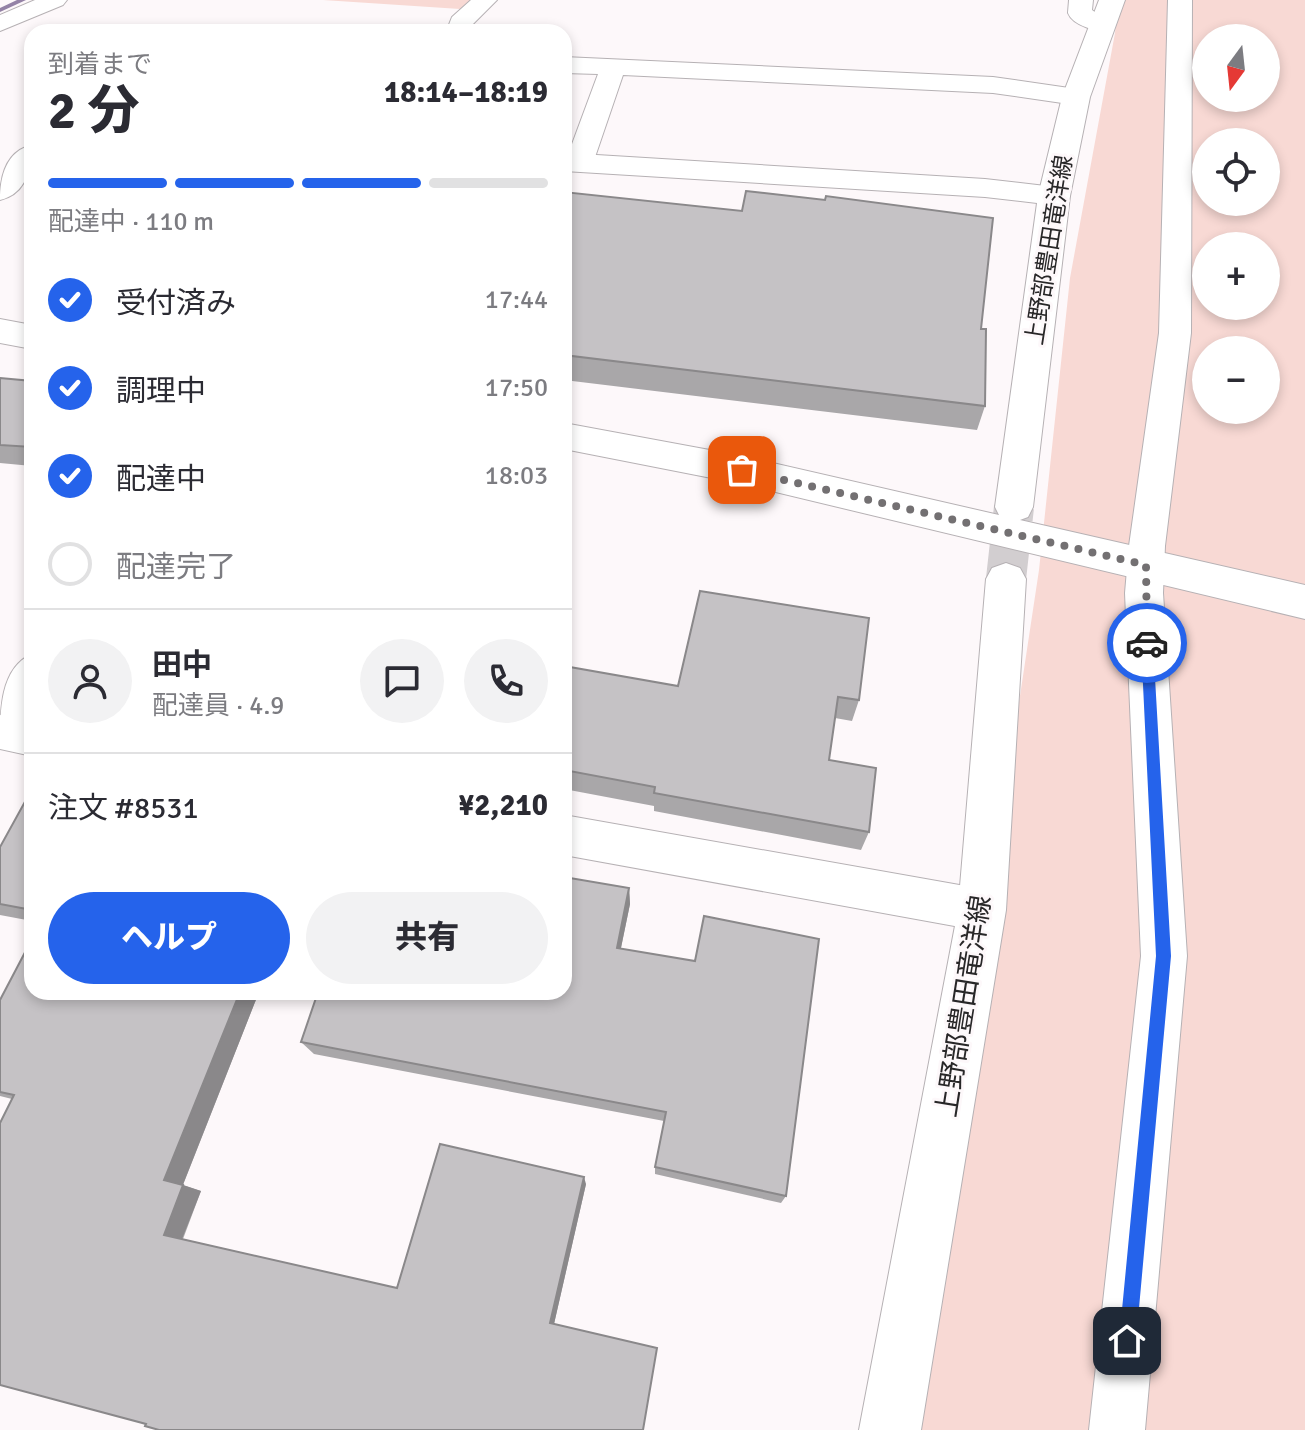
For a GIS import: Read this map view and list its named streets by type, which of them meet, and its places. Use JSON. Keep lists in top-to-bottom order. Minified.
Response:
{"streets":{"main road":["上野部豊田竜洋線"]},"north":"bottom","page":{"map_buttons":["+","−"],"heading":["2 分","到着まで","18:14–18:19"],"panel":["田中","配達員 · 4.9","注文 #8531","¥2,210"],"bar":"配達中 · 110 m","list":[["受付済み","17:44"],["調理中","17:50"],["配達中","18:03"],"配達完了"],"buttons":["ヘルプ","共有"]}}
